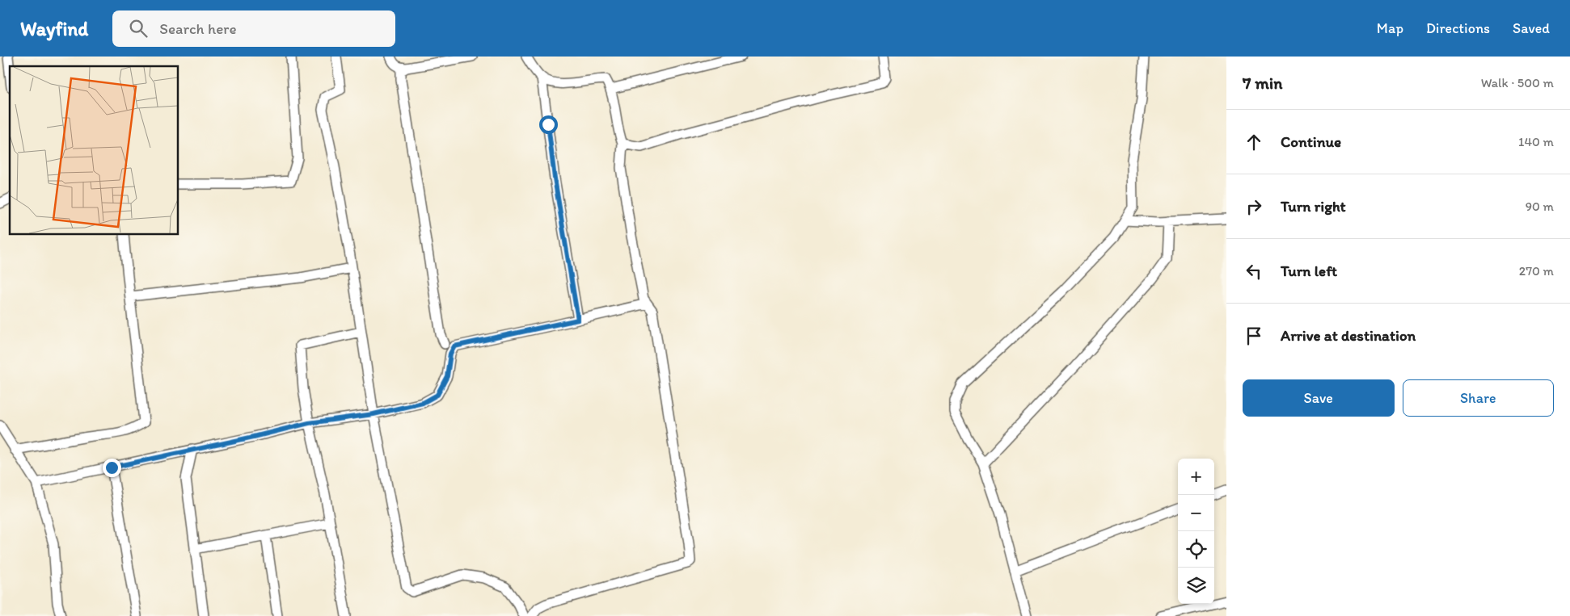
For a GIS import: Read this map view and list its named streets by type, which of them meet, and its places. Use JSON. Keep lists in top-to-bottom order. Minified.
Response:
{"page":{"header":"Wayfind","search":"Search here","nav":["Map","Directions","Saved"],"heading":["7 min","Walk · 500 m"],"list":[["Continue","140 m"],["Turn right","90 m"],["Turn left","270 m"],"Arrive at destination"],"buttons":["Save","Share"],"map_buttons":["+","−"]}}
